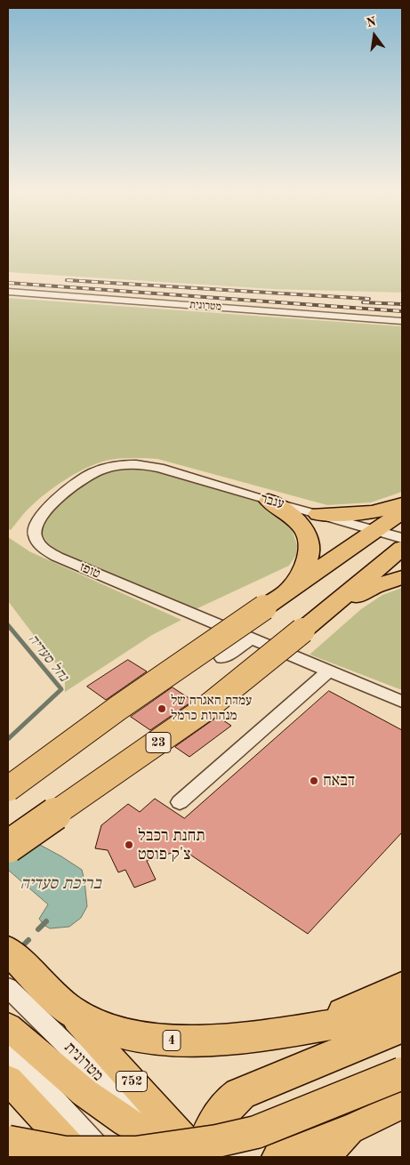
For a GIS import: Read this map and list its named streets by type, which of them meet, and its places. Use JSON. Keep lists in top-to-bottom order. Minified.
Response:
{"streets":{"highway":["23","4"],"main road":["752"],"street":["מטרונית","ענבר","טופז"]},"crossings":[["ענבר","טופז"],["4","752"]],"water":["נחל סעדיה","בריכת סעדיה"],"places":["עמדת האגרה של מנהרות כרמל","דבאח","תחנת רכבל צ'ק פוסט"],"north":"top"}
